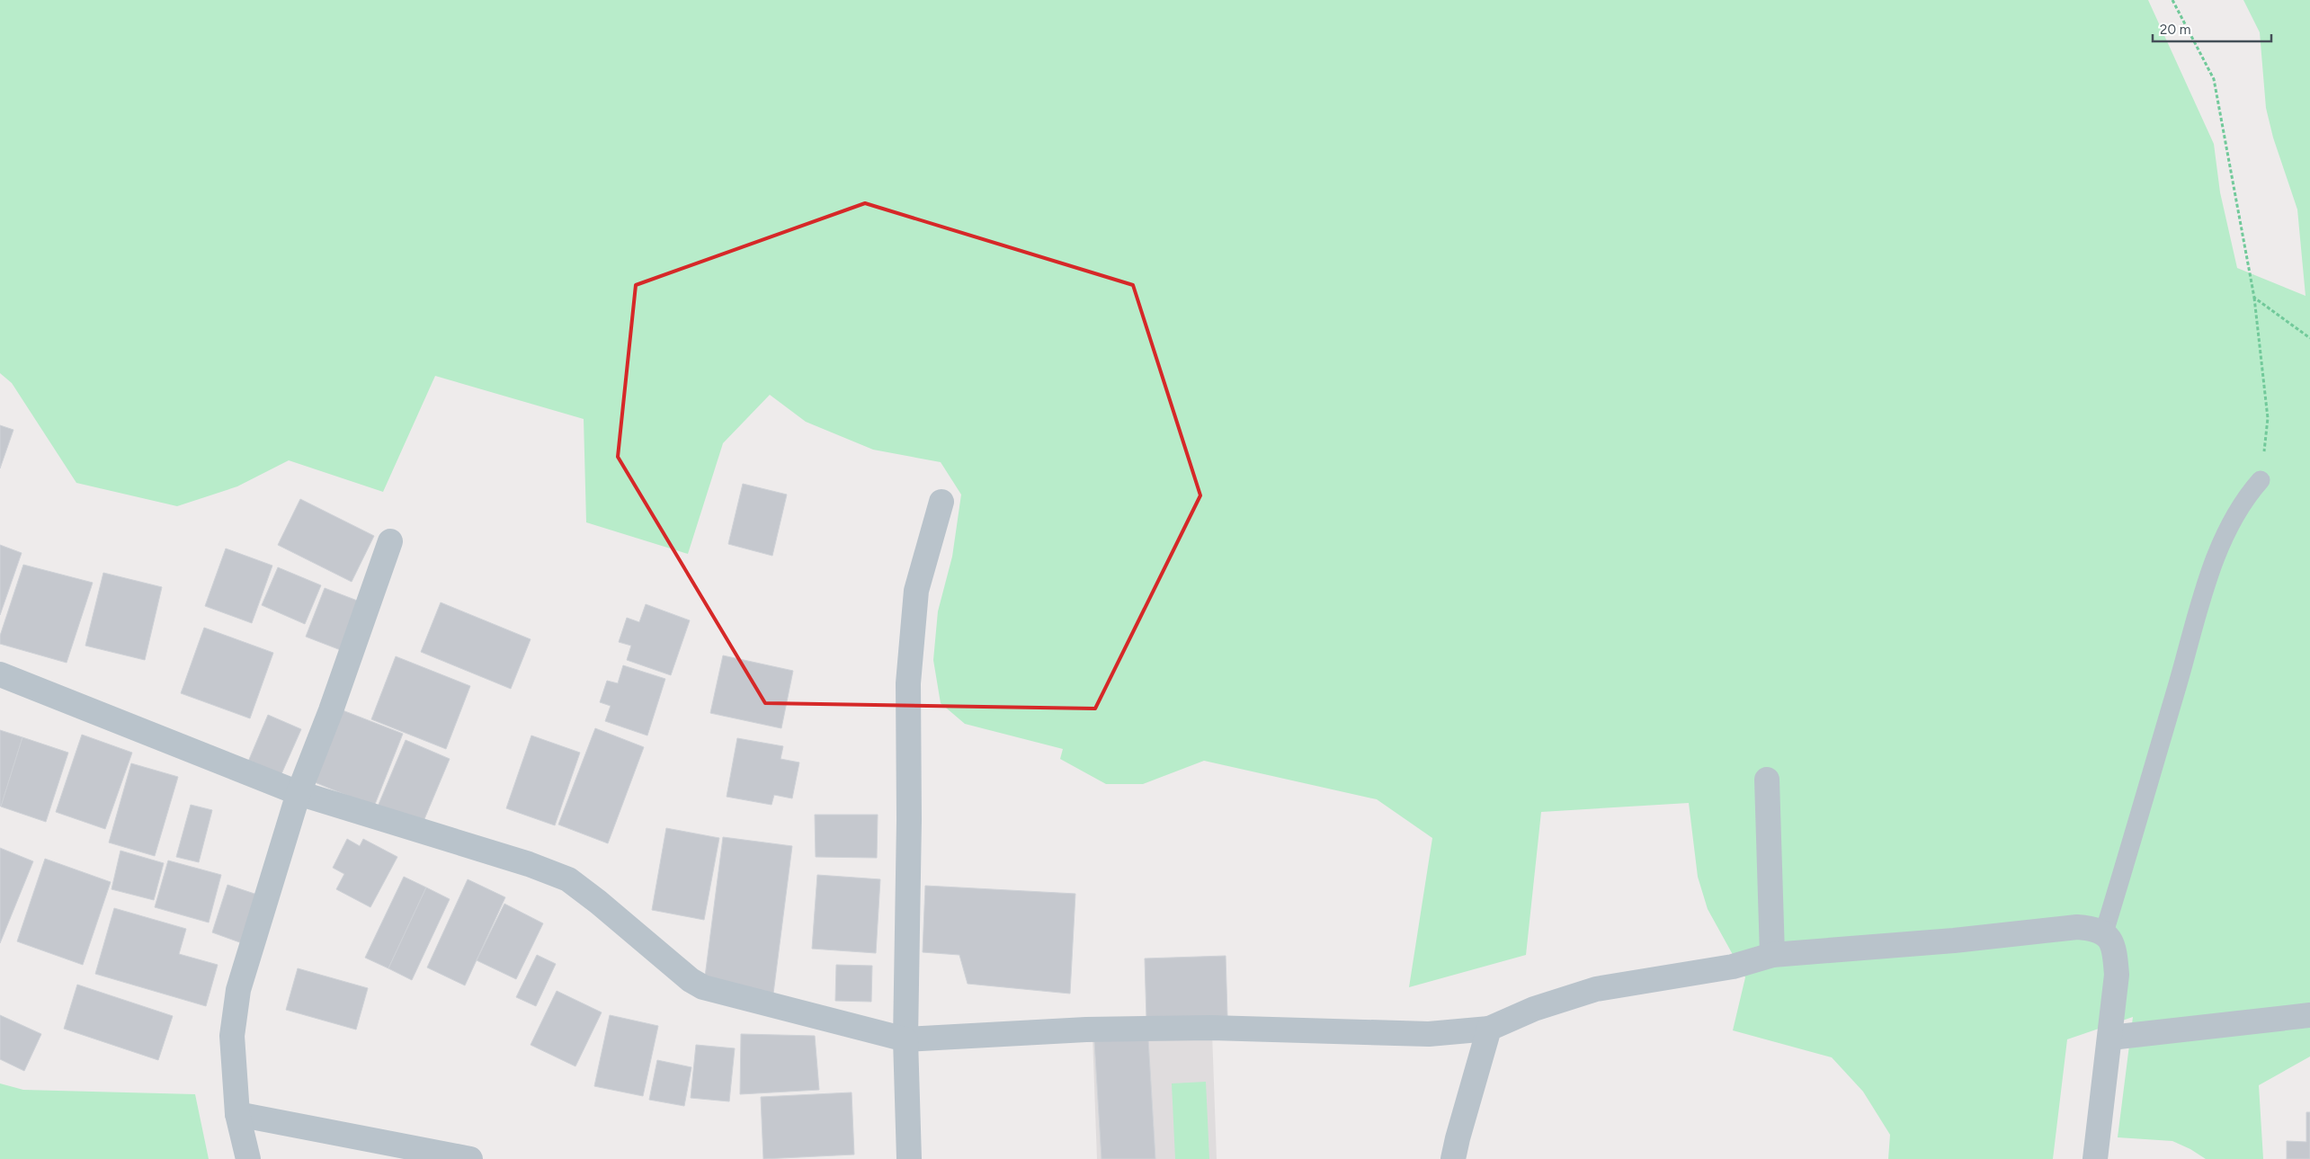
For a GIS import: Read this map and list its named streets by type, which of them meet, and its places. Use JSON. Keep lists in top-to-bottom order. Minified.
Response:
{"scale_bar":"20 m"}
